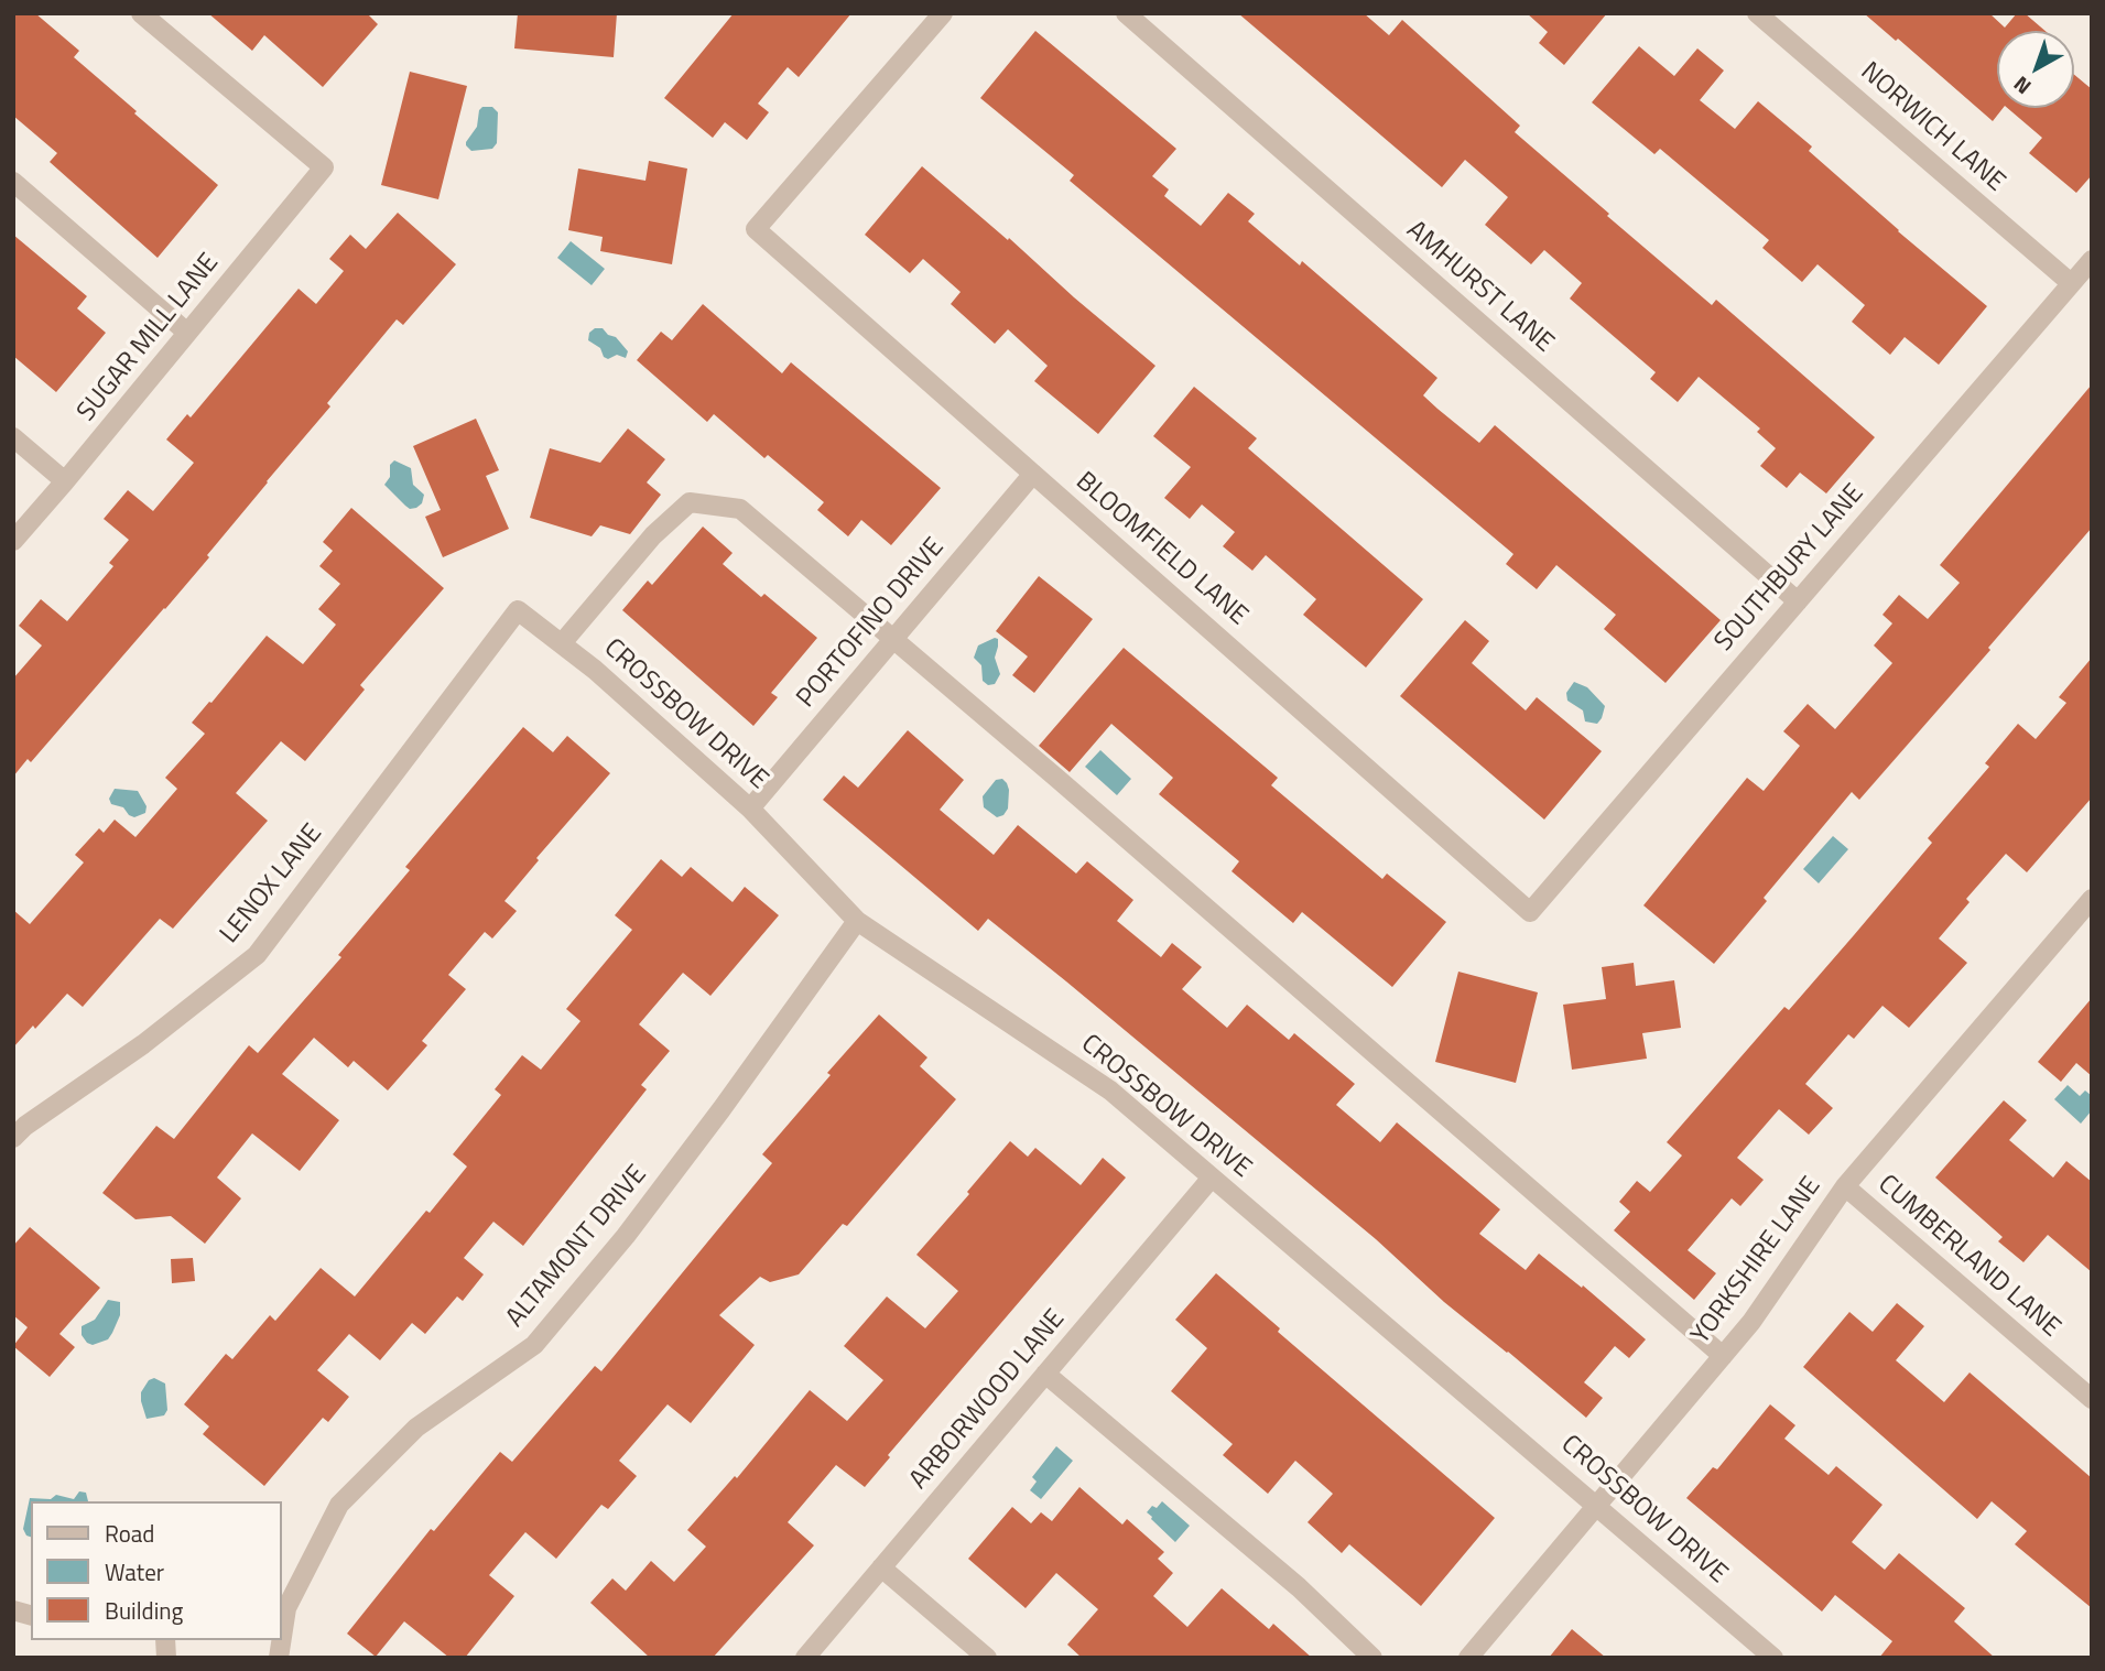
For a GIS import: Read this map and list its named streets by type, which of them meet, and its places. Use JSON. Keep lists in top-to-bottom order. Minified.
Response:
{"streets":{"street":["NORWICH LANE","AMHURST LANE","SUGAR MILL LANE","BLOOMFIELD LANE","SOUTHBURY LANE","PORTOFINO DRIVE","CROSSBOW DRIVE","LENOX LANE","ALTAMONT DRIVE","CUMBERLAND LANE","YORKSHIRE LANE","ARBORWOOD LANE"]},"crossings":[["NORWICH LANE","SOUTHBURY LANE"],["AMHURST LANE","SOUTHBURY LANE"],["BLOOMFIELD LANE","SOUTHBURY LANE"],["BLOOMFIELD LANE","PORTOFINO DRIVE"],["PORTOFINO DRIVE","CROSSBOW DRIVE"],["CROSSBOW DRIVE","LENOX LANE"],["CROSSBOW DRIVE","ALTAMONT DRIVE"],["CROSSBOW DRIVE","YORKSHIRE LANE"],["CROSSBOW DRIVE","ARBORWOOD LANE"],["CUMBERLAND LANE","YORKSHIRE LANE"]],"legend":["Road","Water","Building"],"north":"bottom left"}
